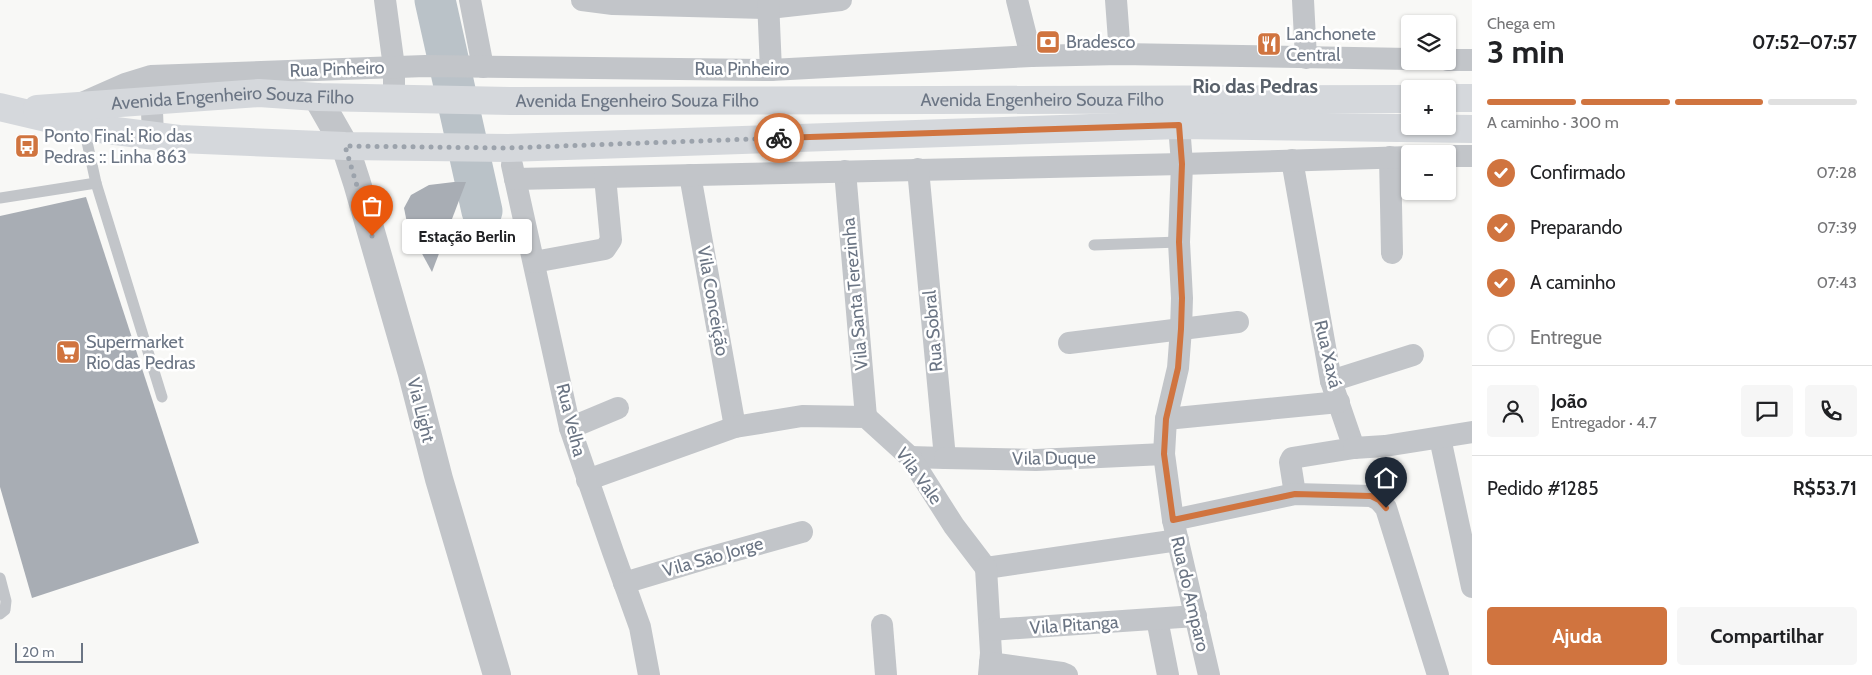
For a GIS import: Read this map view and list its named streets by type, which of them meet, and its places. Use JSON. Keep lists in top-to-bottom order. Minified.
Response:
{"streets":{"main road":["Avenida Engenheiro Souza Filho"],"street":["Rua Pinheiro","Vila Santa Terezinha","Vila Conceição","Rua Sobral","Rua Xaxá","Via Light","Rua Velha","Vila Duque","Vila Vale","Vila São Jorge","Rua do Amparo","Vila Pitanga"]},"crossings":[["Rua Pinheiro","Avenida Engenheiro Souza Filho"],["Avenida Engenheiro Souza Filho","Via Light"],["Avenida Engenheiro Souza Filho","Rua Velha"],["Avenida Engenheiro Souza Filho","Rua do Amparo"],["Vila Santa Terezinha","Vila Vale"],["Rua Sobral","Vila Duque"],["Rua Velha","Vila São Jorge"],["Vila Duque","Rua do Amparo"],["Rua do Amparo","Vila Pitanga"]],"districts":["Rio das Pedras"],"places":{"bank":["Bradesco"],"restaurant":["Lanchonete Central"],"bus stop":["Ponto Final: Rio das Pedras :: Linha 863"],"other":["Estação Berlin"],"supermarket":["Supermarket Rio das Pedras"]},"scale_bar":"20 m","page":{"heading":["3 min","Chega em","07:52–07:57"],"panel":["João","Entregador · 4.7","Pedido #1285","R$53.71"],"map_buttons":["+","−"],"bar":"A caminho · 300 m","list":[["Confirmado","07:28"],["Preparando","07:39"],["A caminho","07:43"],"Entregue"],"bubble":"Estação Berlin","buttons":["Ajuda","Compartilhar"],"scale":"20 m"}}
